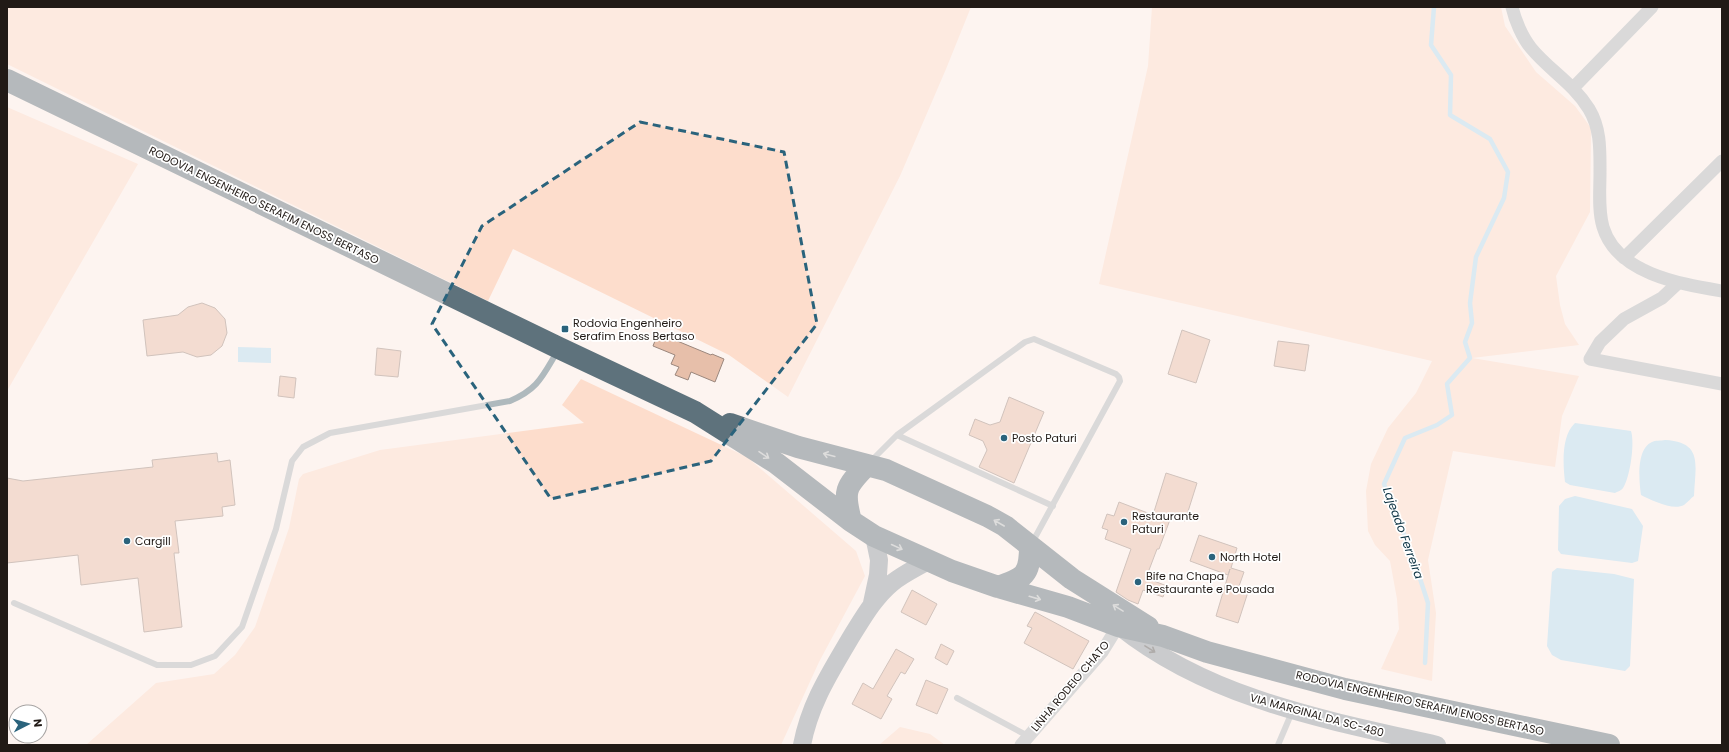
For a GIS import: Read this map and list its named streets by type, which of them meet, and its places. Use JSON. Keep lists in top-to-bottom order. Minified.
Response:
{"streets":{"highway":["RODOVIA ENGENHEIRO SERAFIM ENOSS BERTASO"],"main road":["VIA MARGINAL DA SC-480"],"street":["LINHA RODEIO CHATO"]},"crossings":[["RODOVIA ENGENHEIRO SERAFIM ENOSS BERTASO","LINHA RODEIO CHATO"],["RODOVIA ENGENHEIRO SERAFIM ENOSS BERTASO","VIA MARGINAL DA SC-480"],["LINHA RODEIO CHATO","VIA MARGINAL DA SC-480"]],"one_way":["VIA MARGINAL DA SC-480"],"water":["Lajeado Ferreira"],"places":{"transit":["Rodovia Engenheiro Serafim Enoss Bertaso"],"other":["Posto Paturi","Restaurante Paturi","Cargill","North Hotel","Bife na Chapa Restaurante e Pousada"]},"north":"right"}
